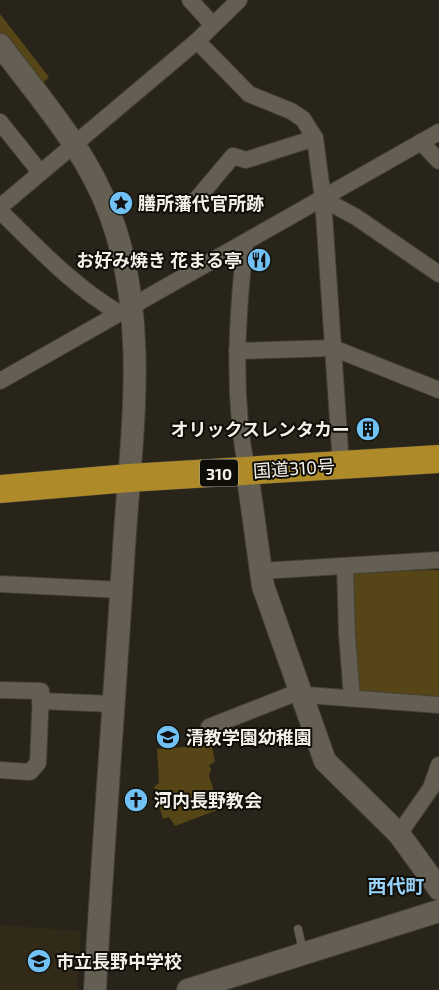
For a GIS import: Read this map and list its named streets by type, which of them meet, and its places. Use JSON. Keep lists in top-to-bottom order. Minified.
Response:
{"streets":{"highway":["国道310号","310"]},"districts":["西代町"],"places":{"place":["膳所藩代官所跡"],"restaurant":["お好み焼き 花まる亭"],"building":["オリックスレンタカー"],"school or university":["清教学園幼稚園","市立長野中学校"],"church":["河内長野教会"]}}
